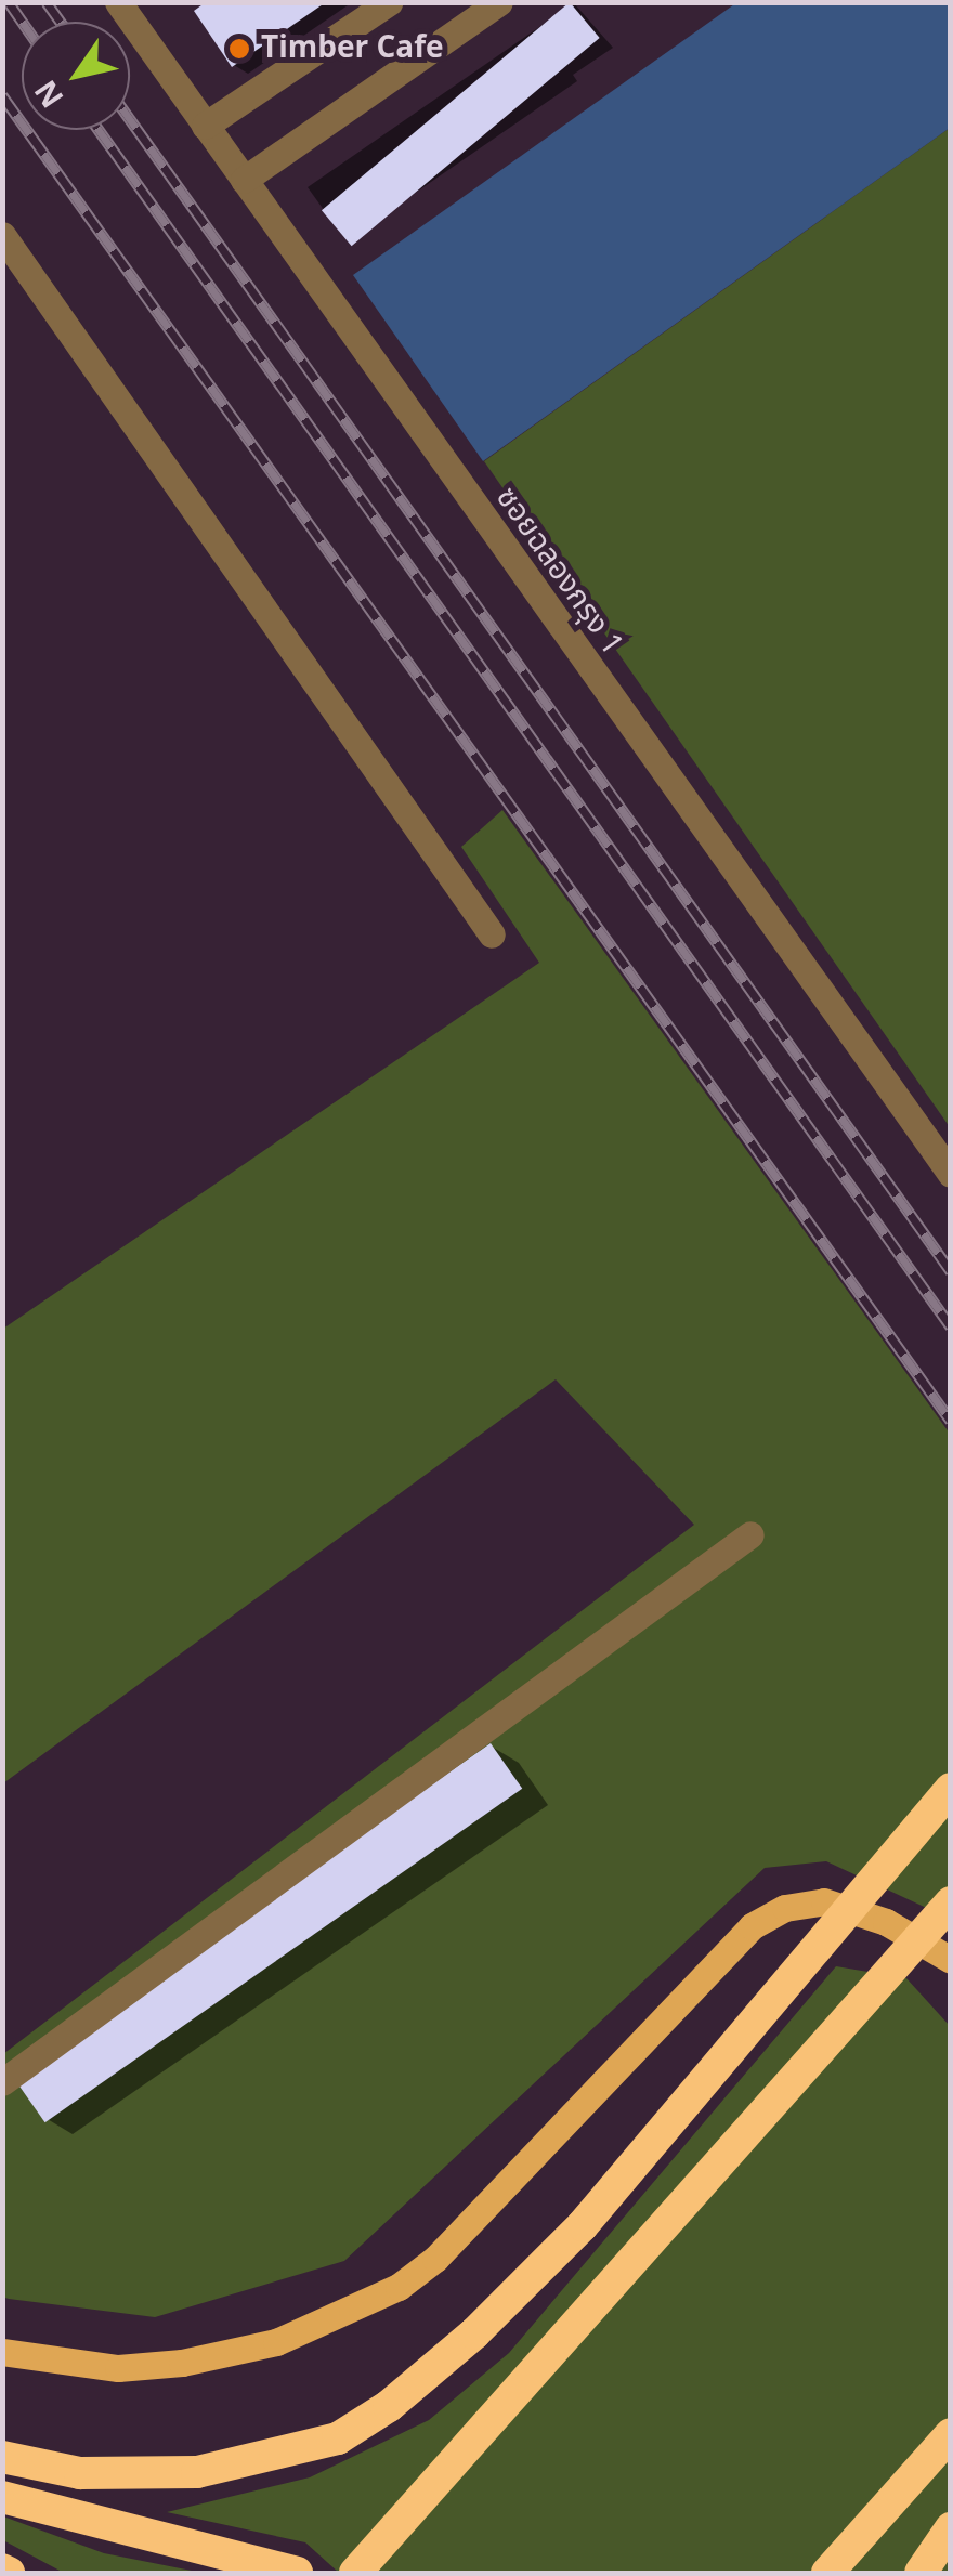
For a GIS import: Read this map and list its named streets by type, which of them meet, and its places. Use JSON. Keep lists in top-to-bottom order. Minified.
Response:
{"streets":{"street":["ซอยฉลองกรุง 1"]},"places":["Timber Cafe"],"north":"bottom left"}
